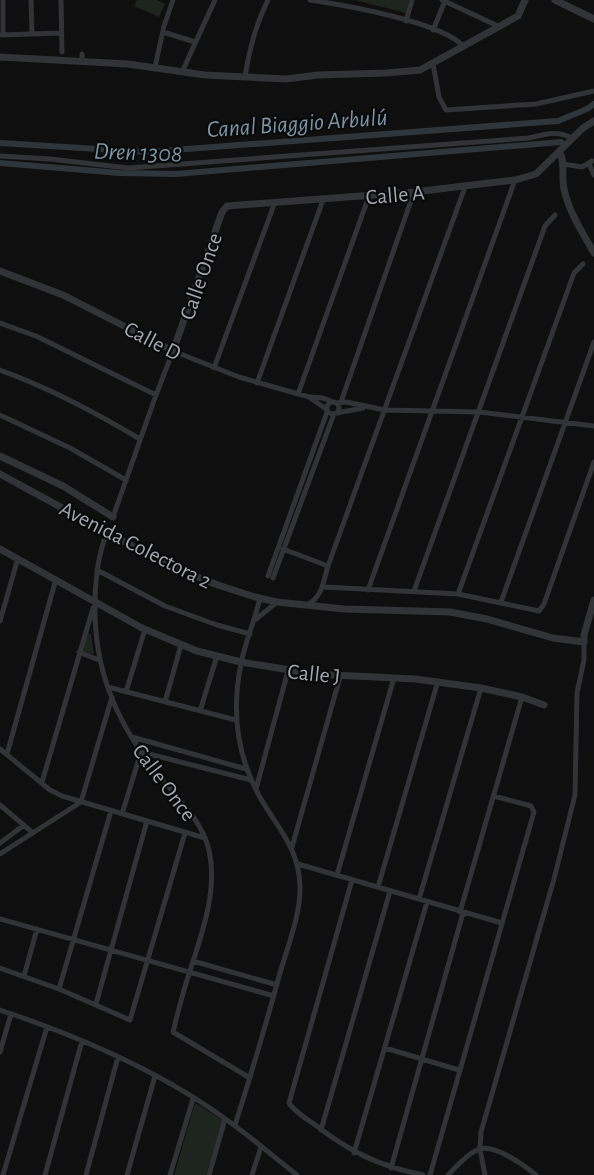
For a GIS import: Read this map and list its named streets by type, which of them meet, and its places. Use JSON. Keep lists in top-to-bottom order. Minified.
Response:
{"streets":{"street":["Calle A","Calle Once","Calle D","Avenida Colectora 2","Calle J"]},"crossings":[["Calle A","Calle Once"],["Calle Once","Calle D"],["Calle Once","Avenida Colectora 2"],["Calle Once","Calle J"]],"water":["Canal Biaggio Arbulú","Dren 1308"]}
